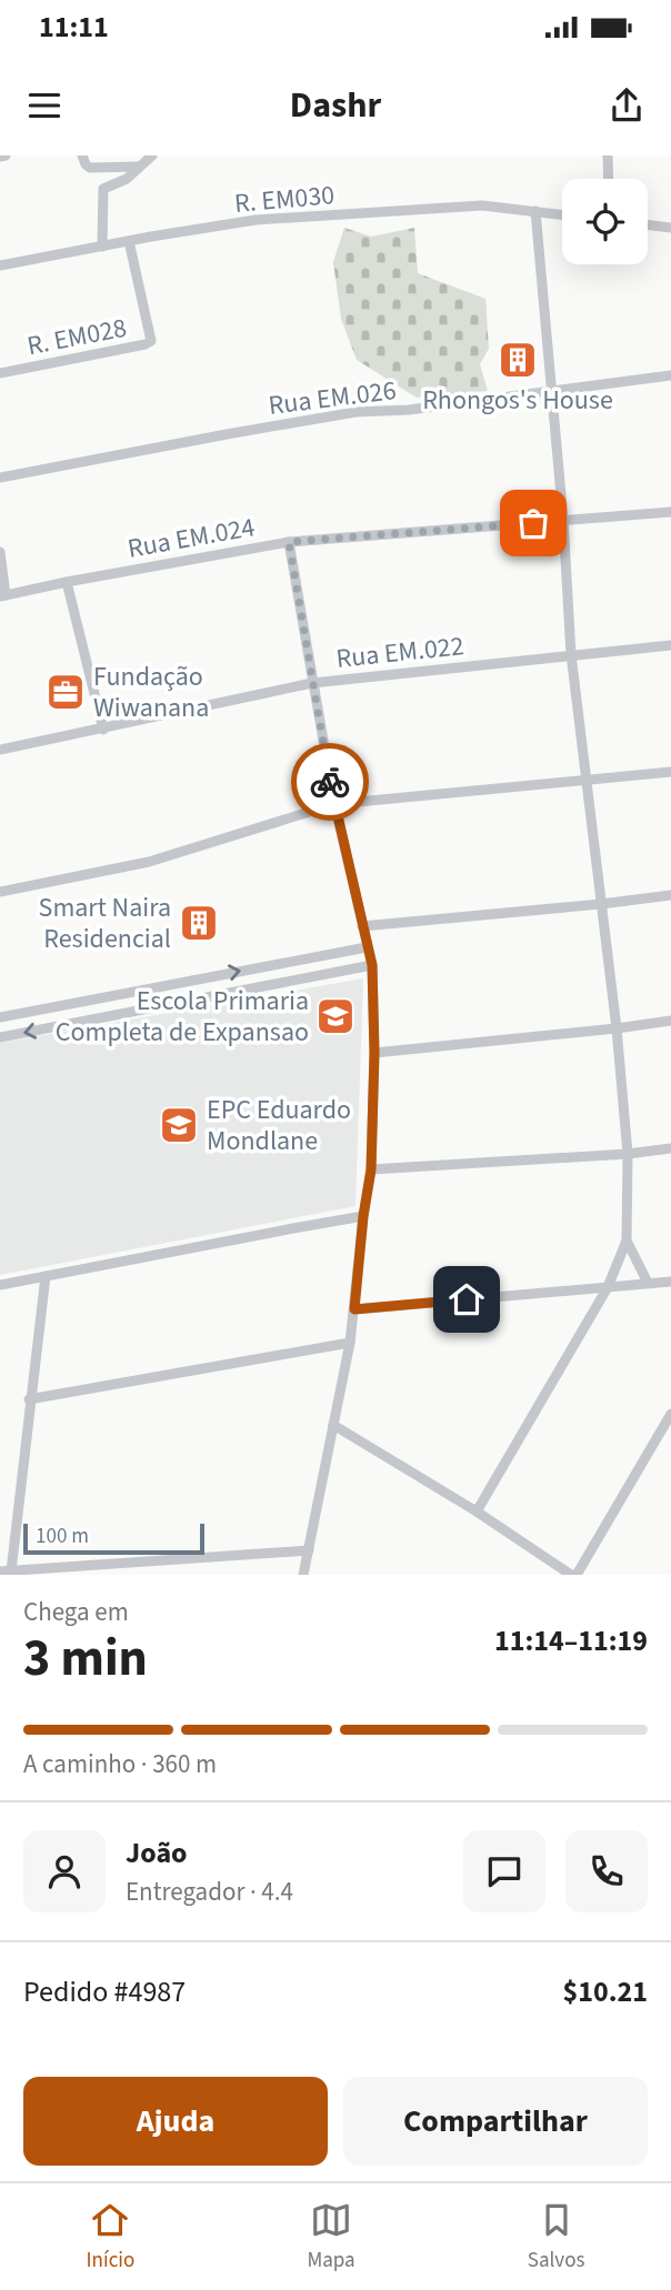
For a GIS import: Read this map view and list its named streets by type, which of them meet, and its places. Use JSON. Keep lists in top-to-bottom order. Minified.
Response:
{"streets":{"street":["R. EM030","R. EM028","Rua EM.026","Rua EM.024","Rua EM.022"]},"crossings":[["R. EM030","R. EM028"]],"places":{"building":["Rhongos's House","Smart Naira Residencial"],"office":["Fundação Wiwanana"],"school or university":["Escola Primaria Completa de Expansao","EPC Eduardo Mondlane"]},"scale_bar":"100 m","page":{"status":"11:11","header":"Dashr","scale":"100 m","heading":["3 min","Chega em","11:14–11:19"],"panel":["João","Entregador · 4.4","Pedido #4987","$10.21"],"bar":"A caminho · 360 m","buttons":["Ajuda","Compartilhar"],"tabs":["Início","Mapa","Salvos"]}}
